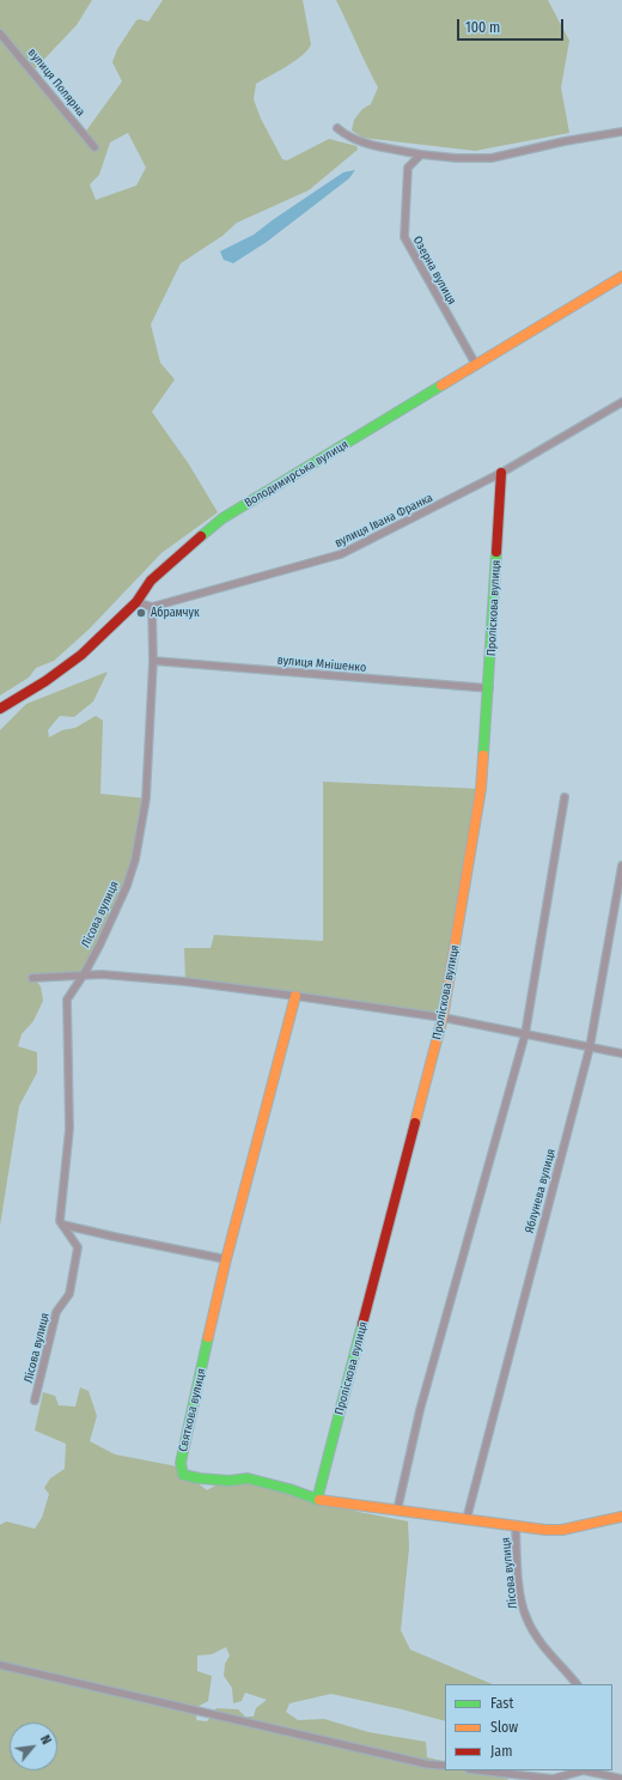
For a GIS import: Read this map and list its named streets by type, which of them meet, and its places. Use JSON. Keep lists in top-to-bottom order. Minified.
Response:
{"streets":{"street":["вулиця Полярна","Озерна вулиця","Володимирська вулиця","вулиця Івана Франка","Проліскова вулиця","вулиця Мнішенко","Лісова вулиця","Яблунева вулиця","Святкова вулиця"]},"crossings":[["Озерна вулиця","Володимирська вулиця"],["вулиця Івана Франка","Проліскова вулиця"],["вулиця Івана Франка","Лісова вулиця"],["Проліскова вулиця","вулиця Мнішенко"],["Проліскова вулиця","Святкова вулиця"],["вулиця Мнішенко","Лісова вулиця"],["Лісова вулиця","Святкова вулиця"],["Яблунева вулиця","Святкова вулиця"]],"places":["Абрамчук"],"legend":["Fast","Slow","Jam"],"scale_bar":"100 m","north":"top right"}
